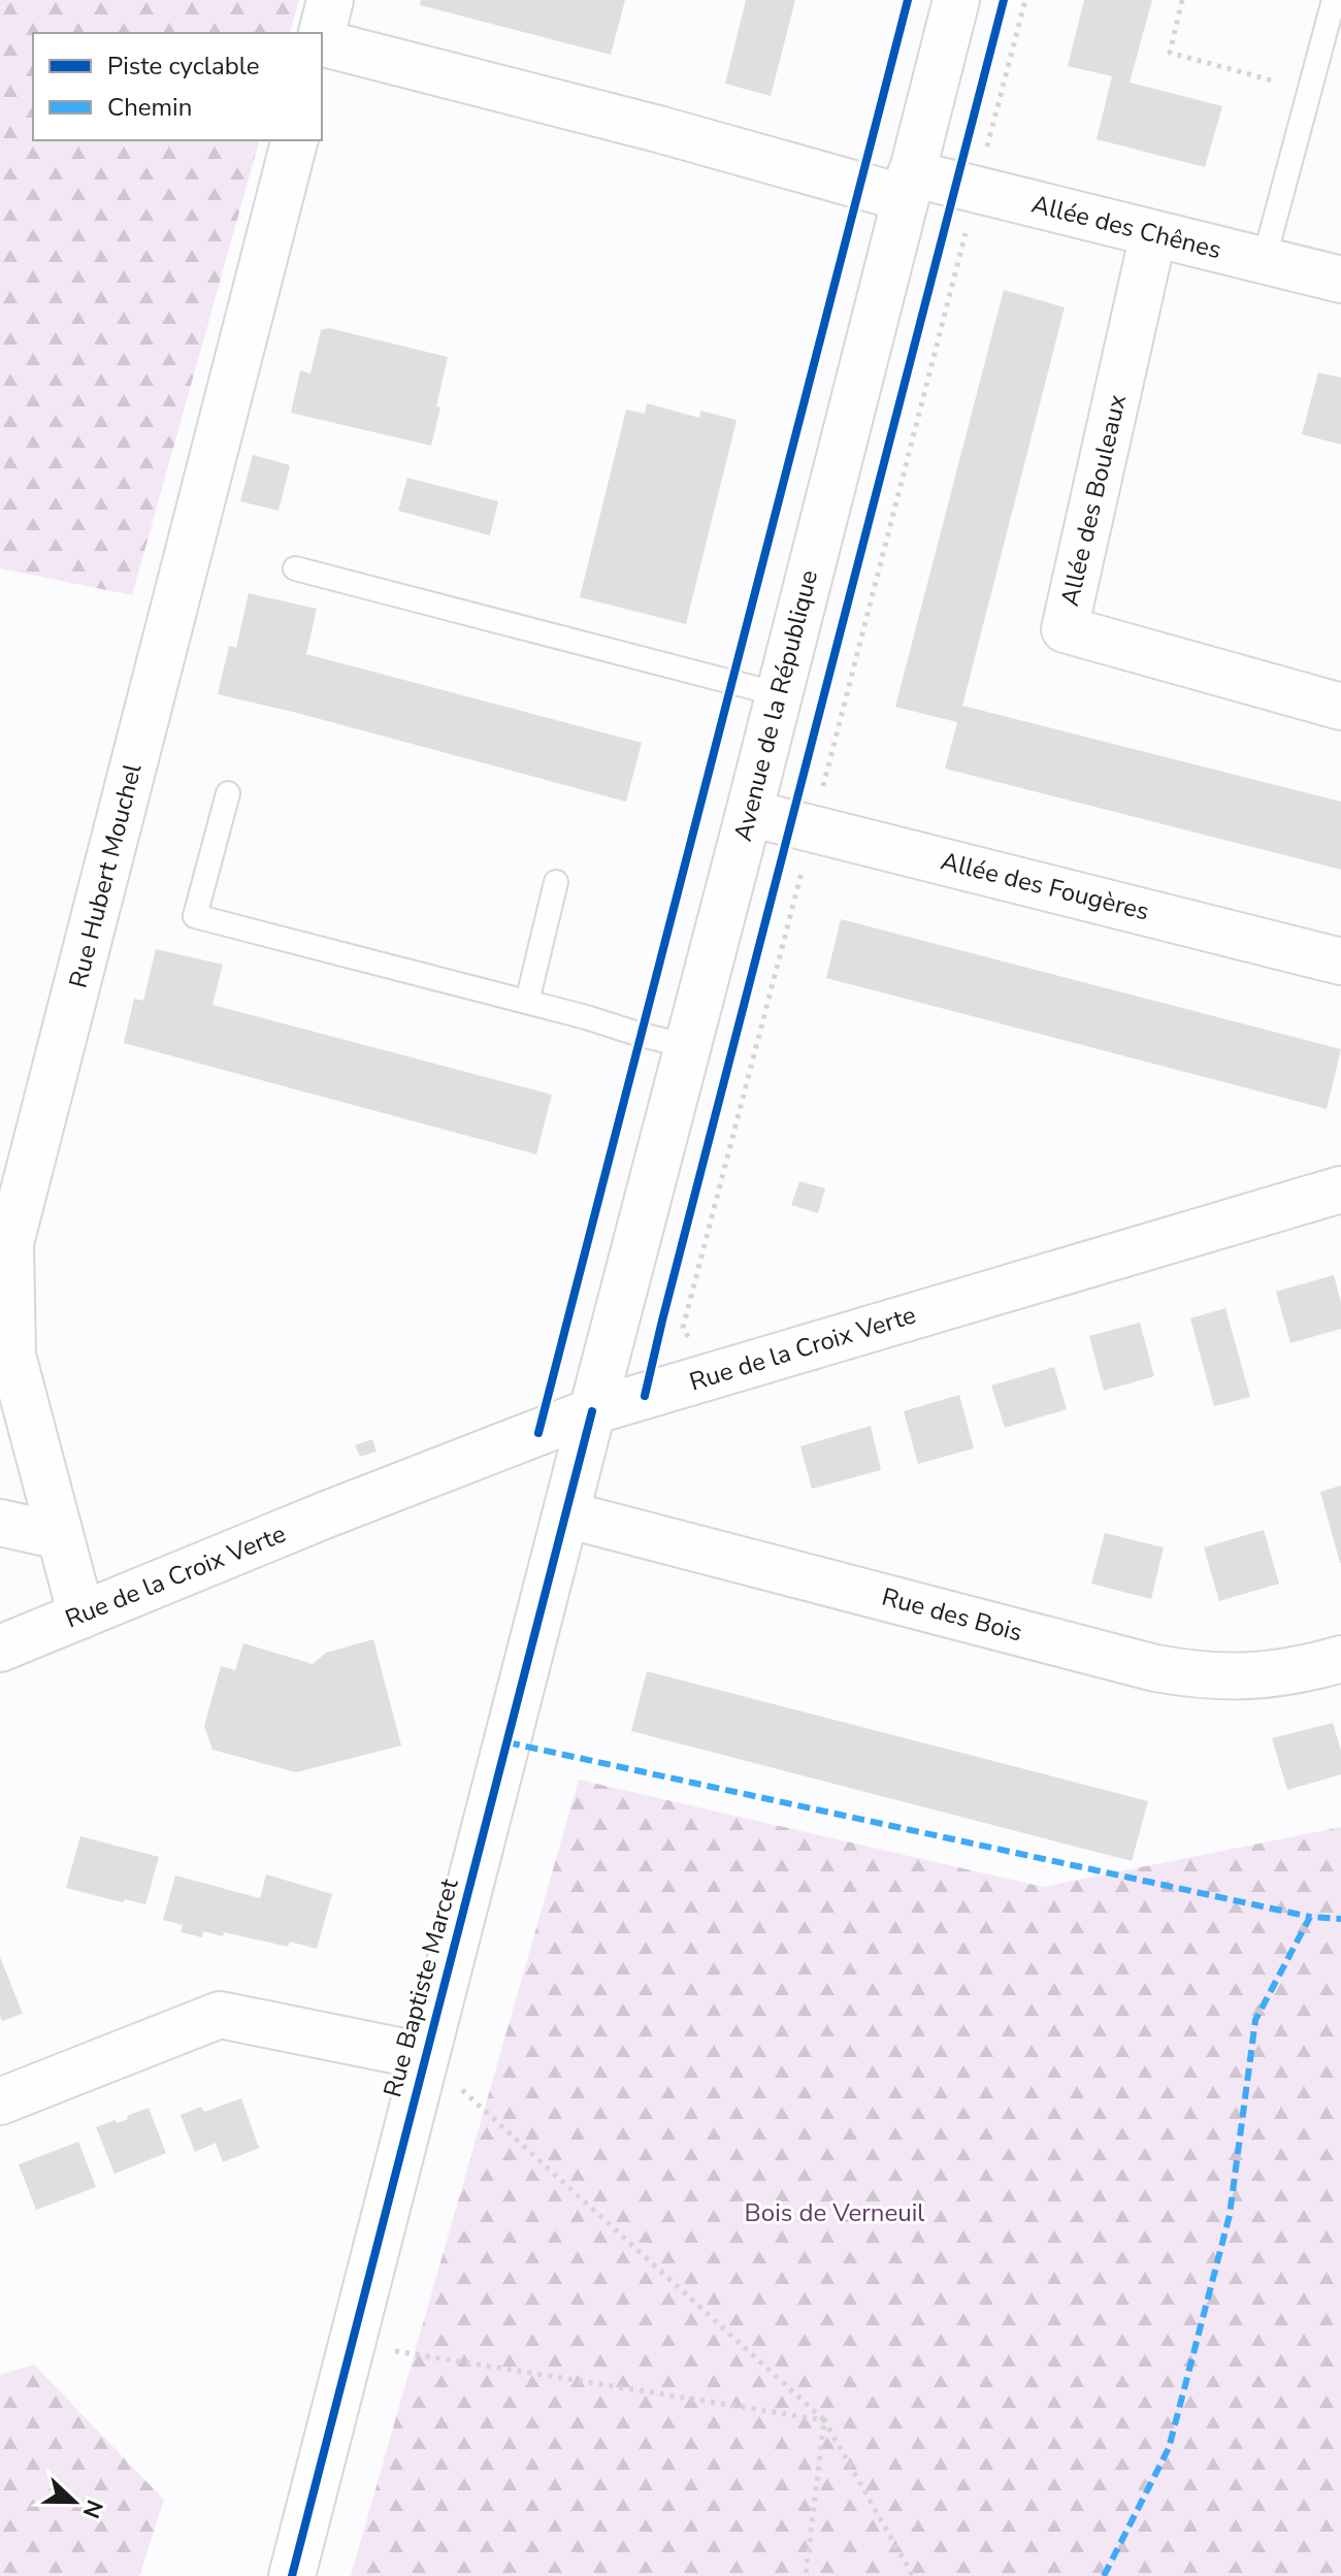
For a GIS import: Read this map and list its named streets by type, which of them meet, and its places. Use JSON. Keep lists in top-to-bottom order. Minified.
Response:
{"streets":{"street":["Allée des Chênes","Allée des Bouleaux","Avenue de la République","Rue Hubert Mouchel","Allée des Fougères","Rue de la Croix Verte","Rue des Bois","Rue Baptiste Marcet"]},"crossings":[["Allée des Chênes","Allée des Bouleaux"],["Allée des Chênes","Avenue de la République"],["Avenue de la République","Allée des Fougères"],["Avenue de la République","Rue de la Croix Verte"],["Avenue de la République","Rue Baptiste Marcet"],["Rue Hubert Mouchel","Rue de la Croix Verte"],["Rue de la Croix Verte","Rue Baptiste Marcet"],["Rue des Bois","Rue Baptiste Marcet"]],"parks":["Bois de Verneuil"],"legend":["Piste cyclable","Chemin"],"north":"right"}
